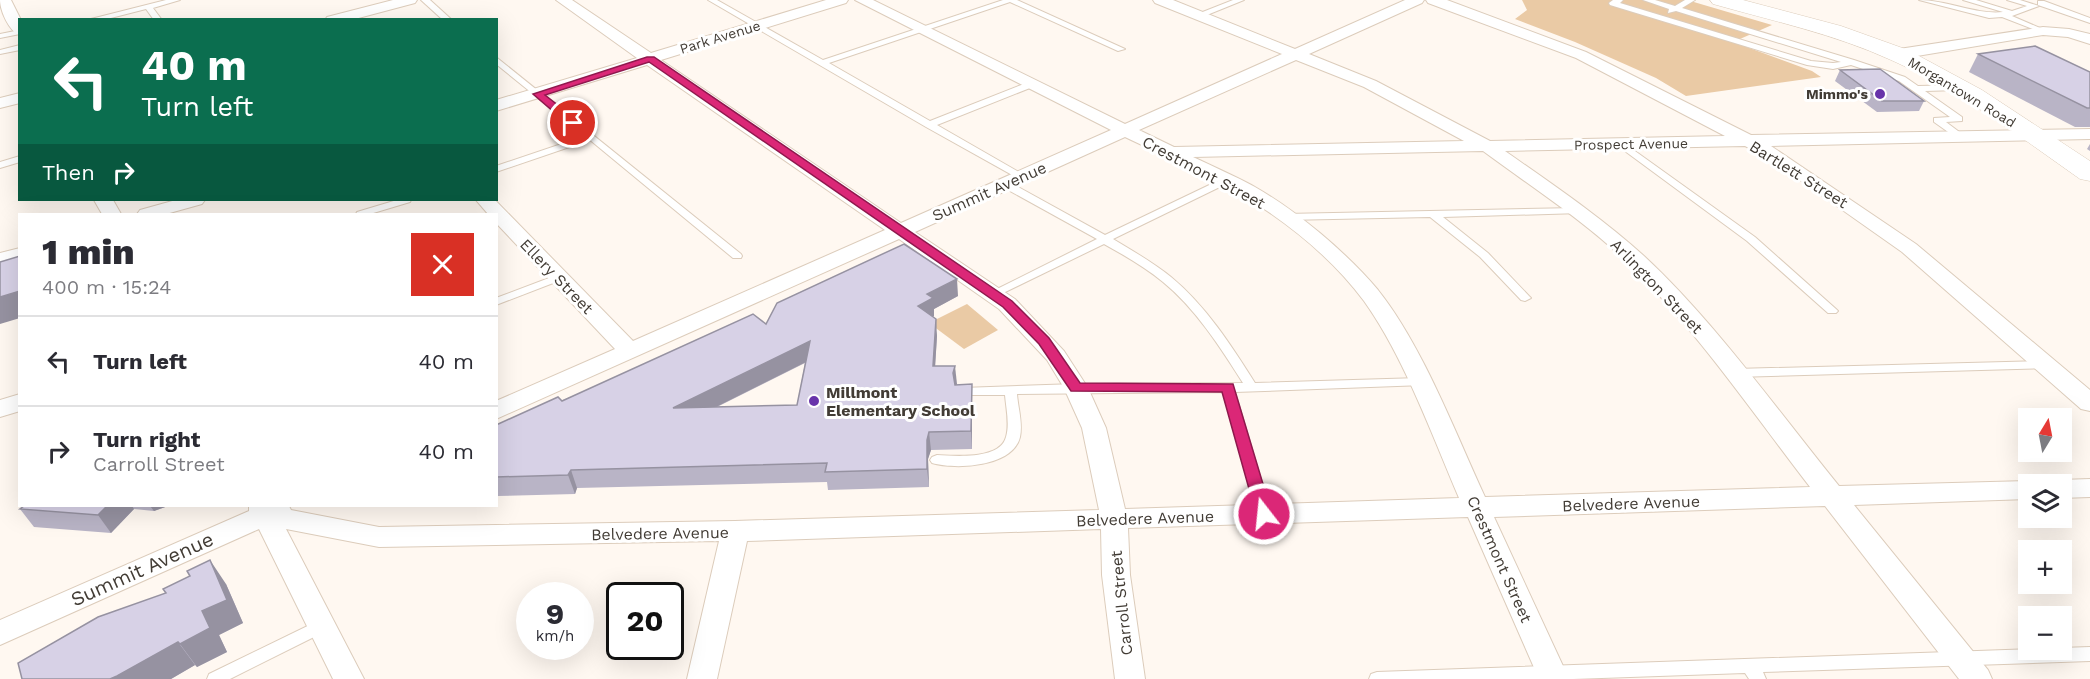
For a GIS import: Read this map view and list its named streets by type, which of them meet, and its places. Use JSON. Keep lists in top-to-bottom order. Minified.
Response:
{"streets":{"main road":["Morgantown Road"],"street":["Park Avenue","Prospect Avenue","Crestmont Street","Bartlett Street","Summit Avenue","Ellery Street","Arlington Street","Belvedere Avenue","Carroll Street"]},"crossings":[["Park Avenue","Carroll Street"],["Morgantown Road","Prospect Avenue"],["Prospect Avenue","Crestmont Street"],["Prospect Avenue","Bartlett Street"],["Prospect Avenue","Arlington Street"],["Crestmont Street","Summit Avenue"],["Crestmont Street","Belvedere Avenue"],["Summit Avenue","Ellery Street"],["Summit Avenue","Arlington Street"],["Summit Avenue","Belvedere Avenue"],["Summit Avenue","Carroll Street"],["Arlington Street","Belvedere Avenue"],["Belvedere Avenue","Carroll Street"]],"places":["Mimmo's","Millmont Elementary School"],"north":"top","page":{"turn":["40 m","Turn left"],"then":"Then","heading":["1 min","400 m · 15:24"],"list":[{"name":"Turn left","value":"40 m"},{"name":"Turn right","note":"Carroll Street","value":"40 m"}],"map_buttons":["+","−"],"speed":"9 km/h","limit":"20"}}
